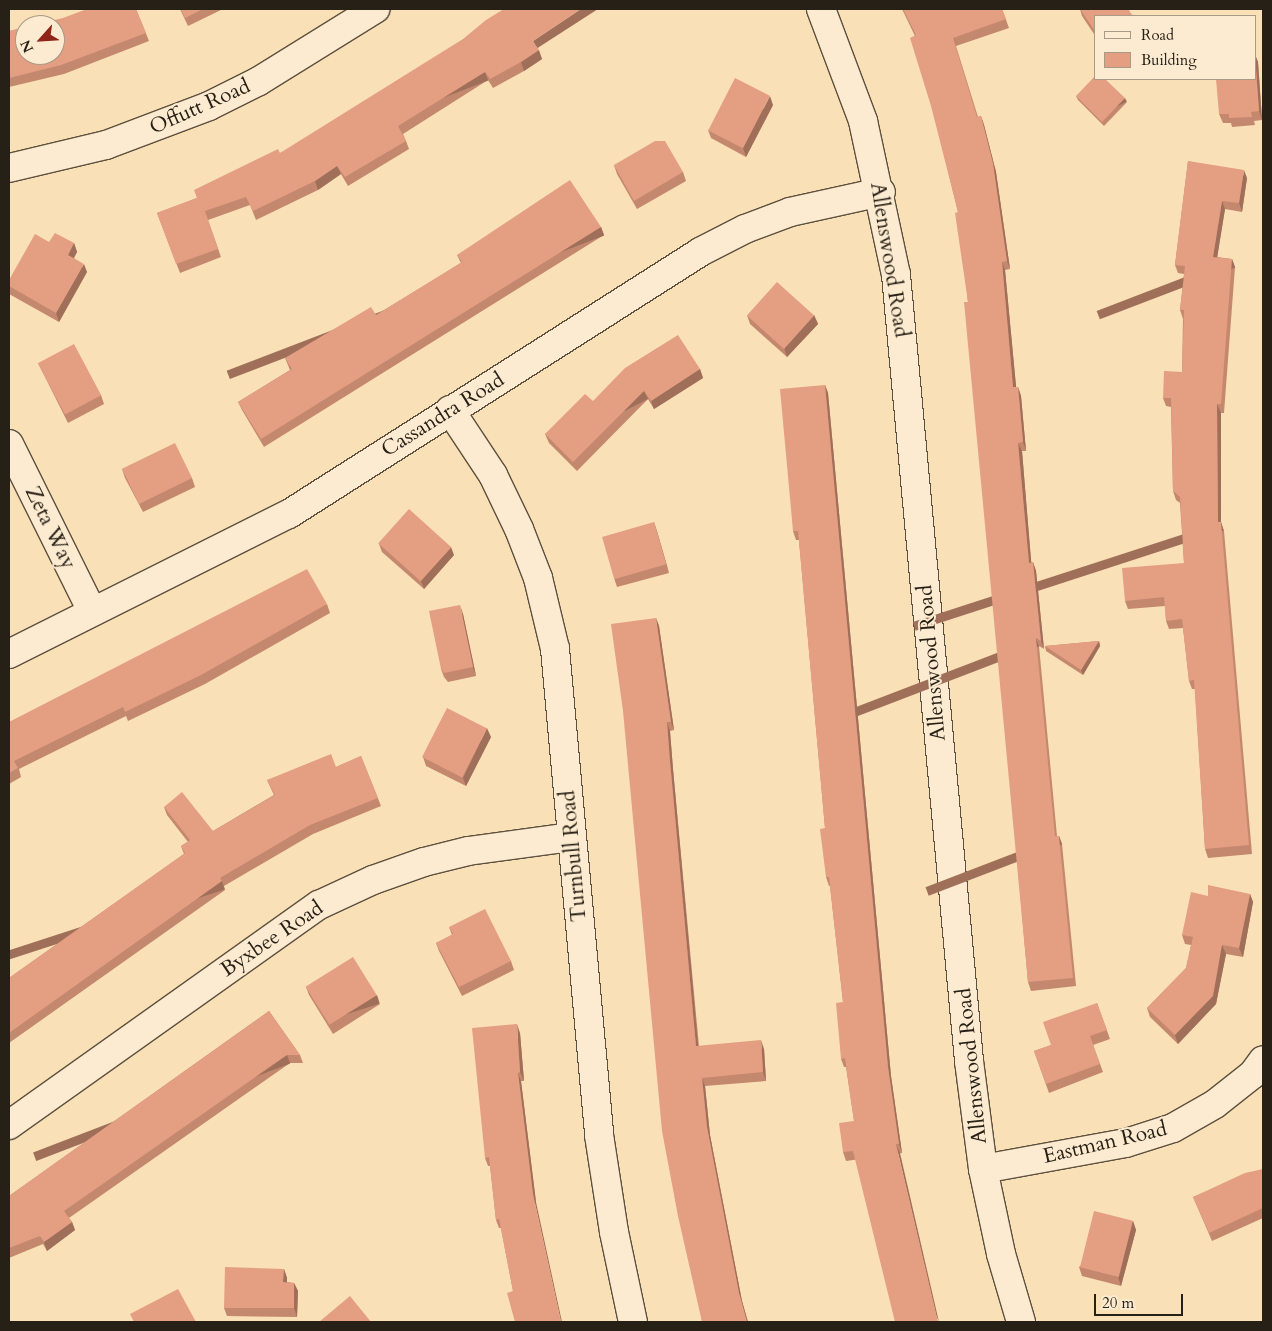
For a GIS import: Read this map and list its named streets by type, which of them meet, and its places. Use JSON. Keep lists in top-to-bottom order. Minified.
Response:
{"streets":{"street":["Offutt Road","Allenswood Road","Cassandra Road","Zeta Way","Turnbull Road","Byxbee Road","Eastman Road"]},"crossings":[["Allenswood Road","Cassandra Road"],["Allenswood Road","Eastman Road"],["Cassandra Road","Zeta Way"],["Cassandra Road","Turnbull Road"],["Turnbull Road","Byxbee Road"]],"legend":["Road","Building"],"scale_bar":"20 m","north":"bottom left"}
